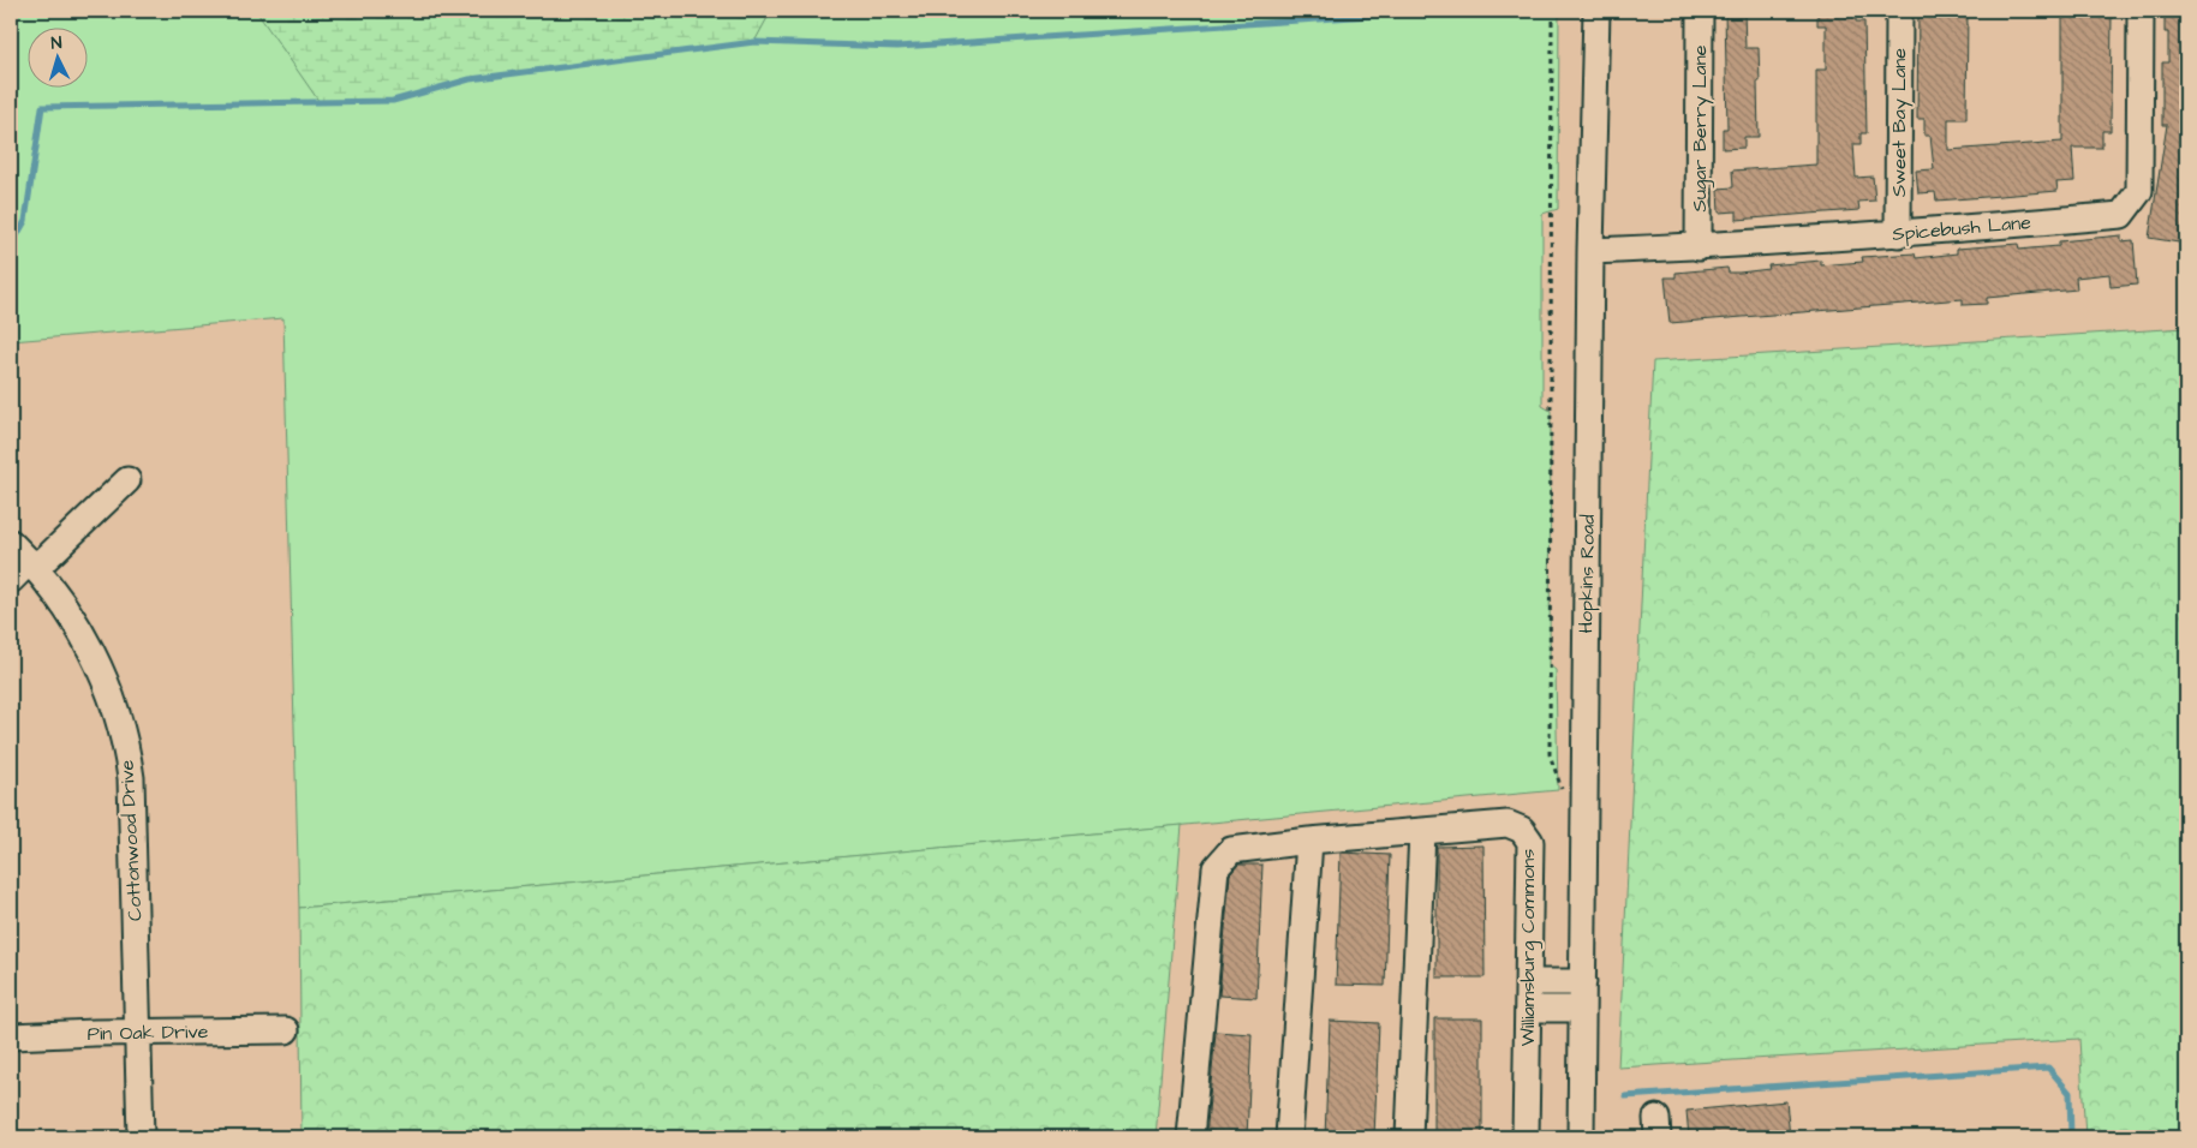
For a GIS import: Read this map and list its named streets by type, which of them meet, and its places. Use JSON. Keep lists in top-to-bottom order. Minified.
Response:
{"streets":{"street":["Sweet Bay Lane","Sugar Berry Lane","Spicebush Lane","Hopkins Road","Cottonwood Drive","Williamsburg Commons","Pin Oak Drive"]},"crossings":[["Sweet Bay Lane","Spicebush Lane"],["Sugar Berry Lane","Spicebush Lane"],["Spicebush Lane","Hopkins Road"],["Cottonwood Drive","Pin Oak Drive"]],"north":"top"}
